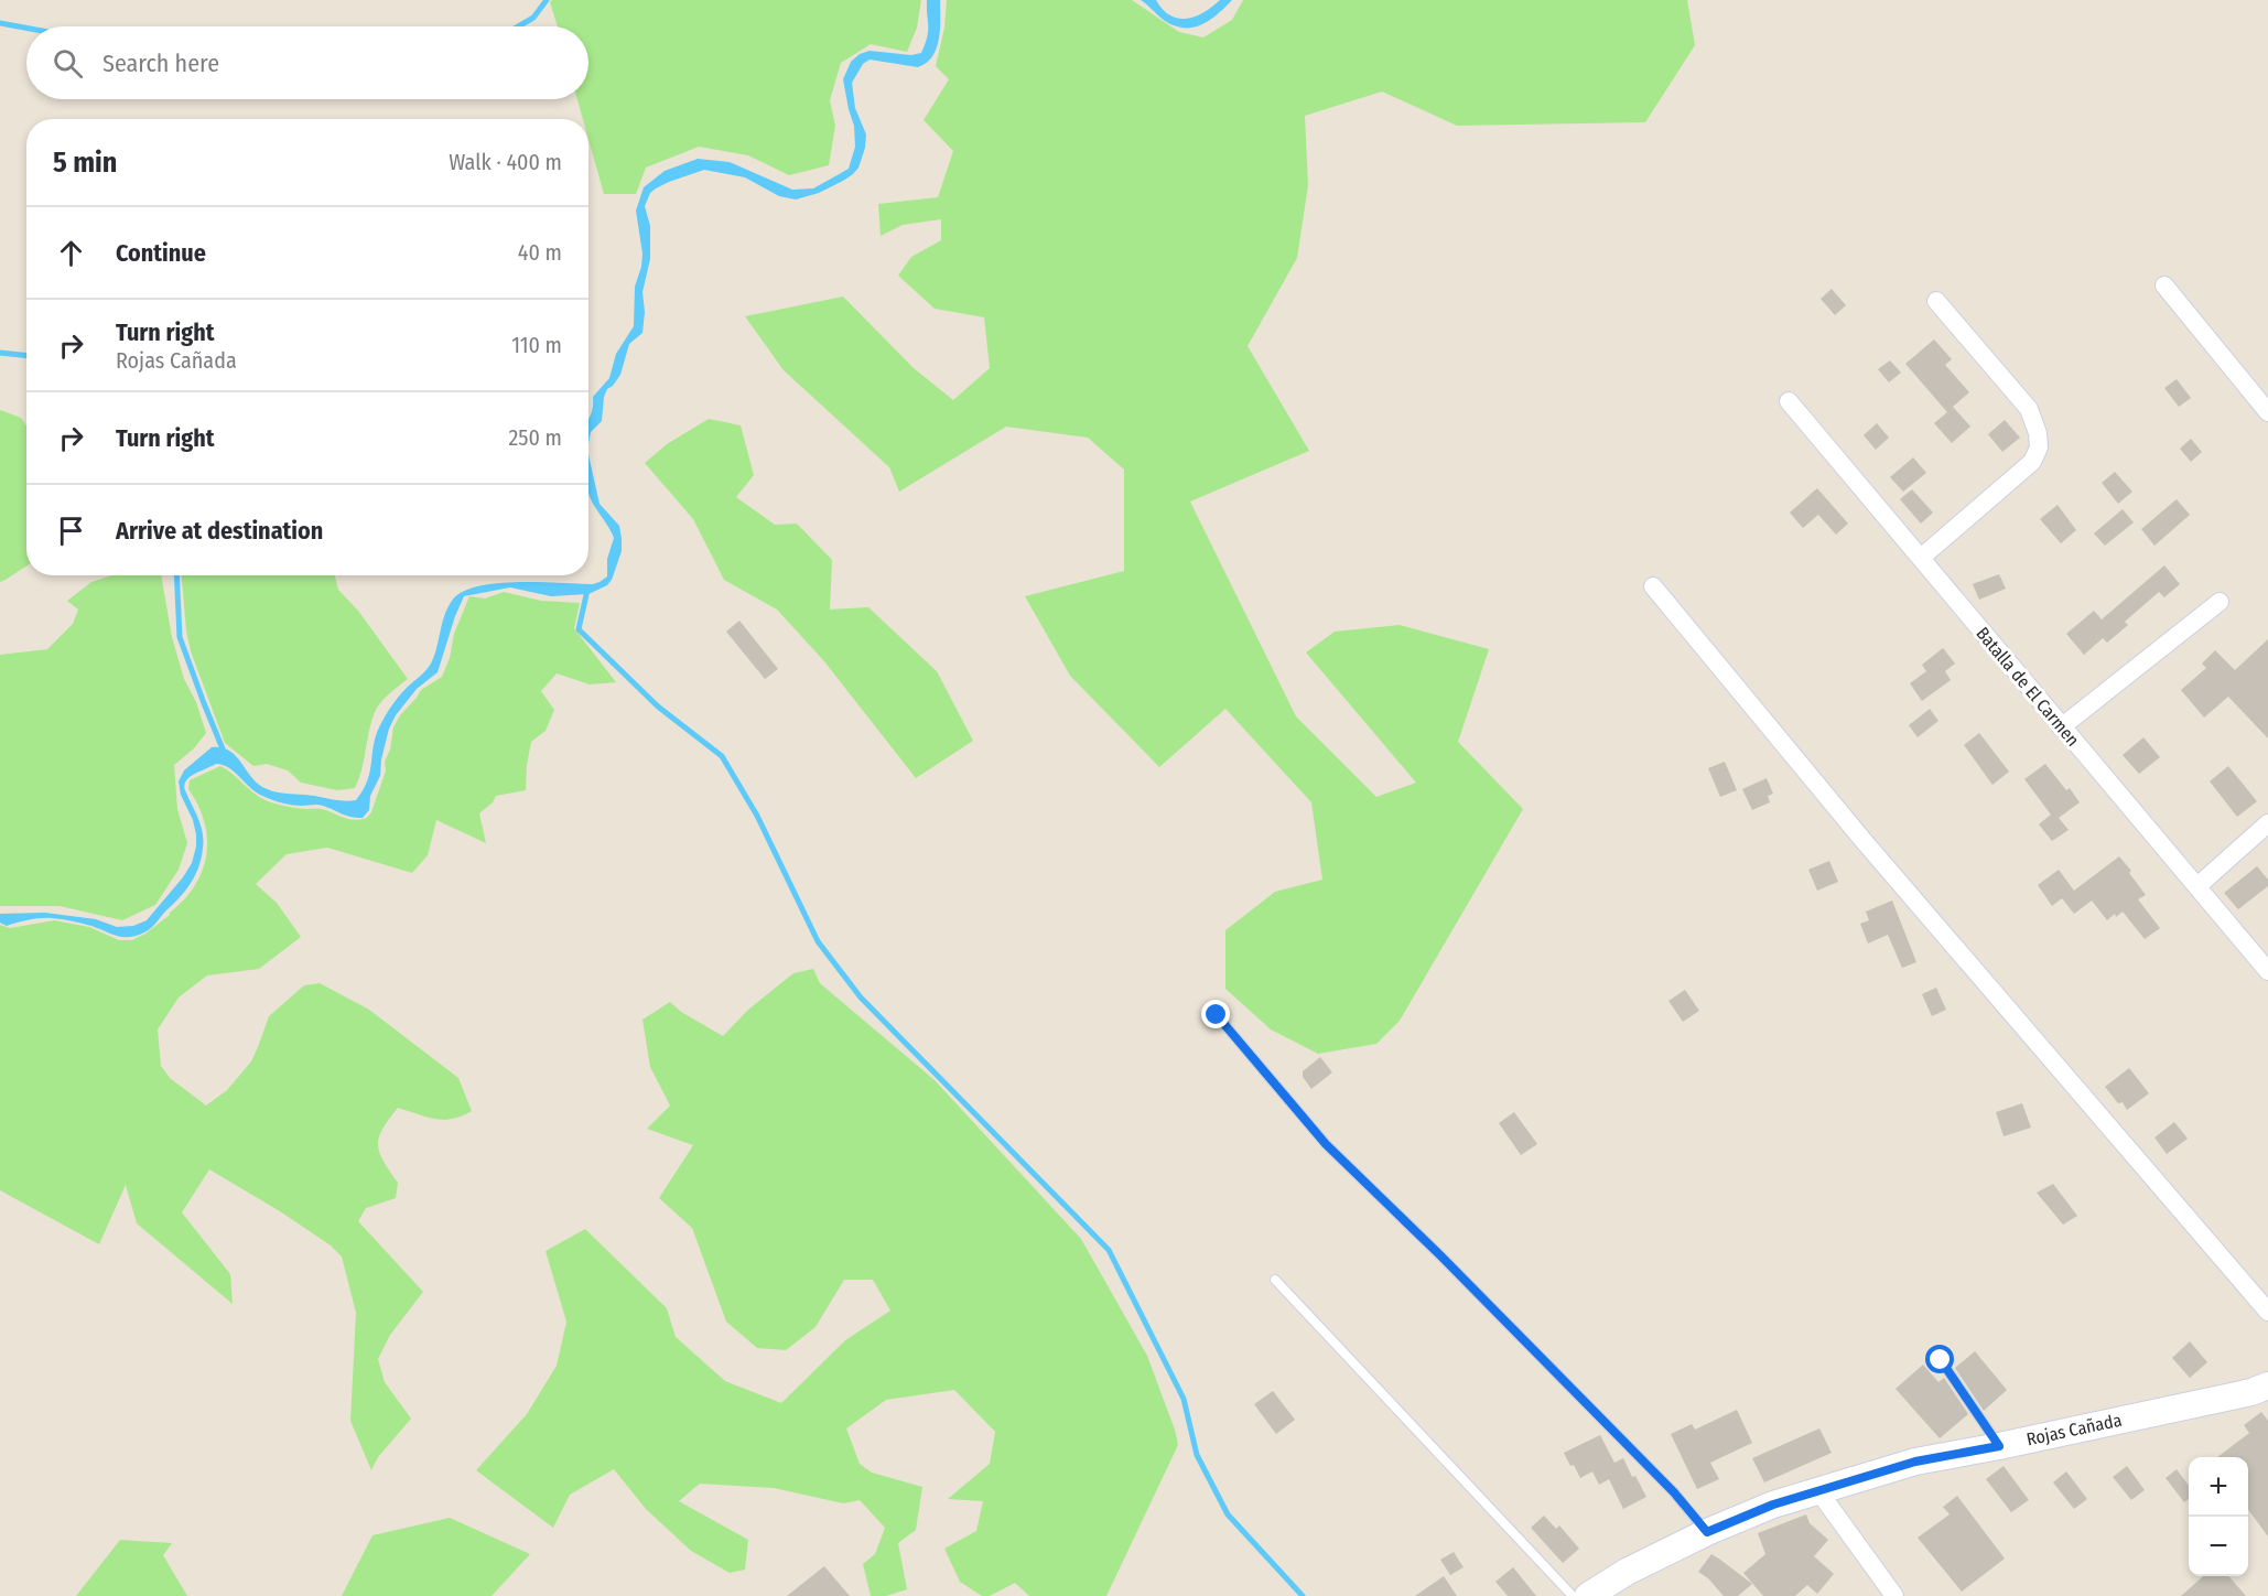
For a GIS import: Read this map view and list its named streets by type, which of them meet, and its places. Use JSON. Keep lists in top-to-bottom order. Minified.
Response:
{"streets":{"main road":["Rojas Cañada"],"street":["Batalla de El Carmen"]},"page":{"search":"Search here","heading":["5 min","Walk · 400 m"],"list":[["Continue","40 m"],["Turn right","Rojas Cañada","110 m"],["Turn right","250 m"],"Arrive at destination"],"map_buttons":["+","−"]}}
